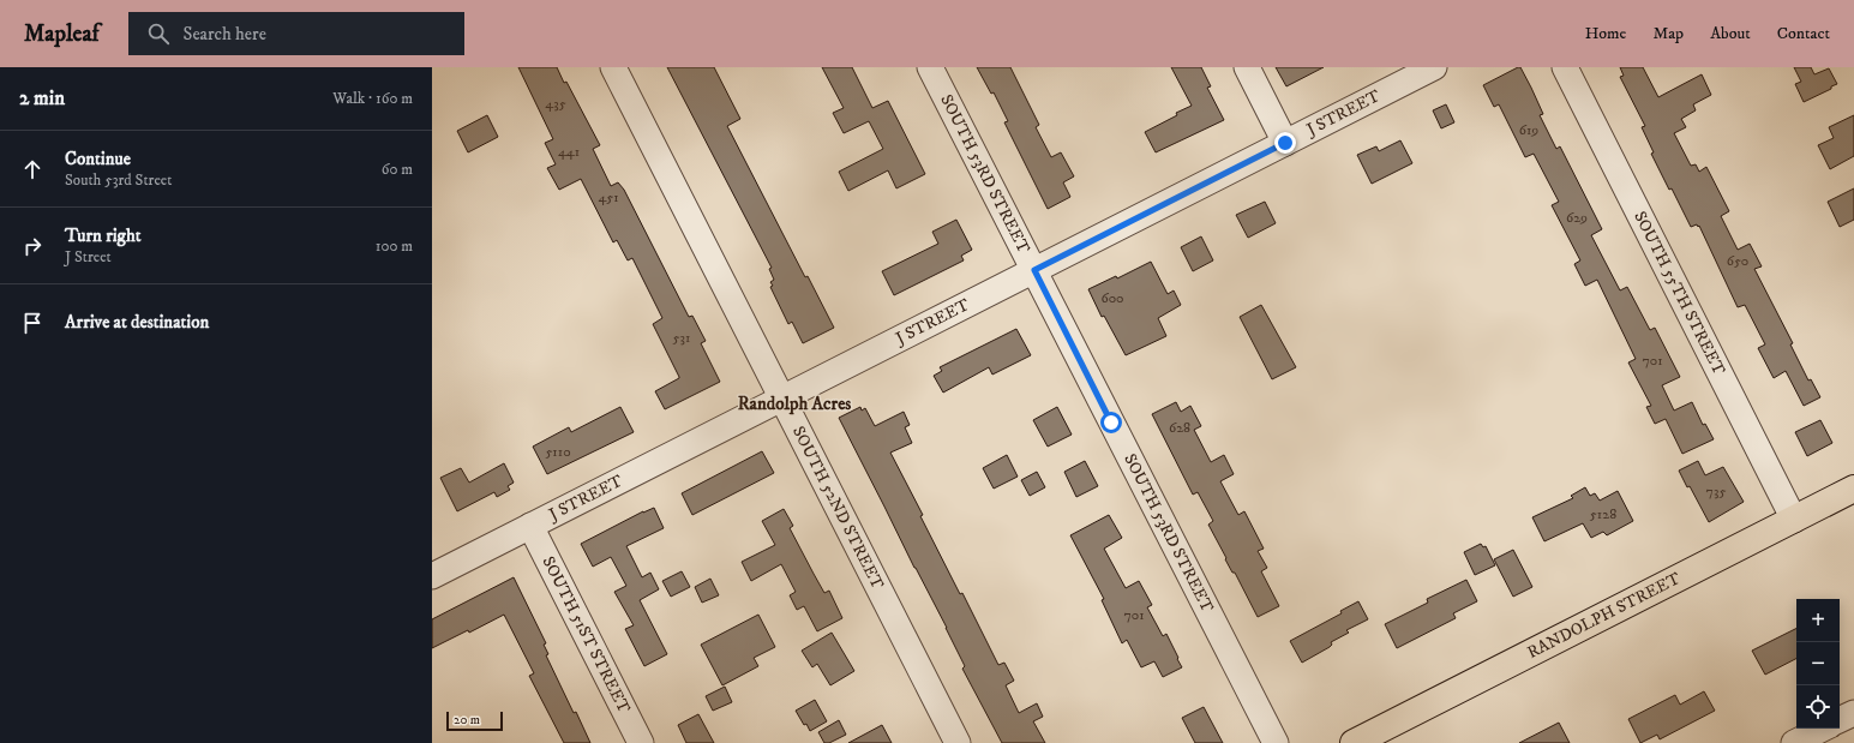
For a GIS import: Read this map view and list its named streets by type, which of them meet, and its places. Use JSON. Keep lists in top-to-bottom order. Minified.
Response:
{"streets":{"main road":["RANDOLPH STREET"],"street":["J STREET","SOUTH 53RD STREET","SOUTH 55TH STREET","SOUTH 52ND STREET","SOUTH 51ST STREET"]},"crossings":[["J STREET","SOUTH 53RD STREET"],["J STREET","SOUTH 52ND STREET"],["J STREET","SOUTH 51ST STREET"],["SOUTH 55TH STREET","RANDOLPH STREET"]],"districts":["Randolph Acres"],"house_numbers":["435","619","441","451","629","650","600","531","701","628","5110","735","5128","701"],"scale_bar":"20 m","page":{"header":"Mapleaf","search":"Search here","nav":["Home","Map","About","Contact"],"heading":["2 min","Walk · 160 m"],"list":[["Continue","South 53rd Street","60 m"],["Turn right","J Street","100 m"],"Arrive at destination"],"map_buttons":["+","−"],"scale":"20 m"}}
